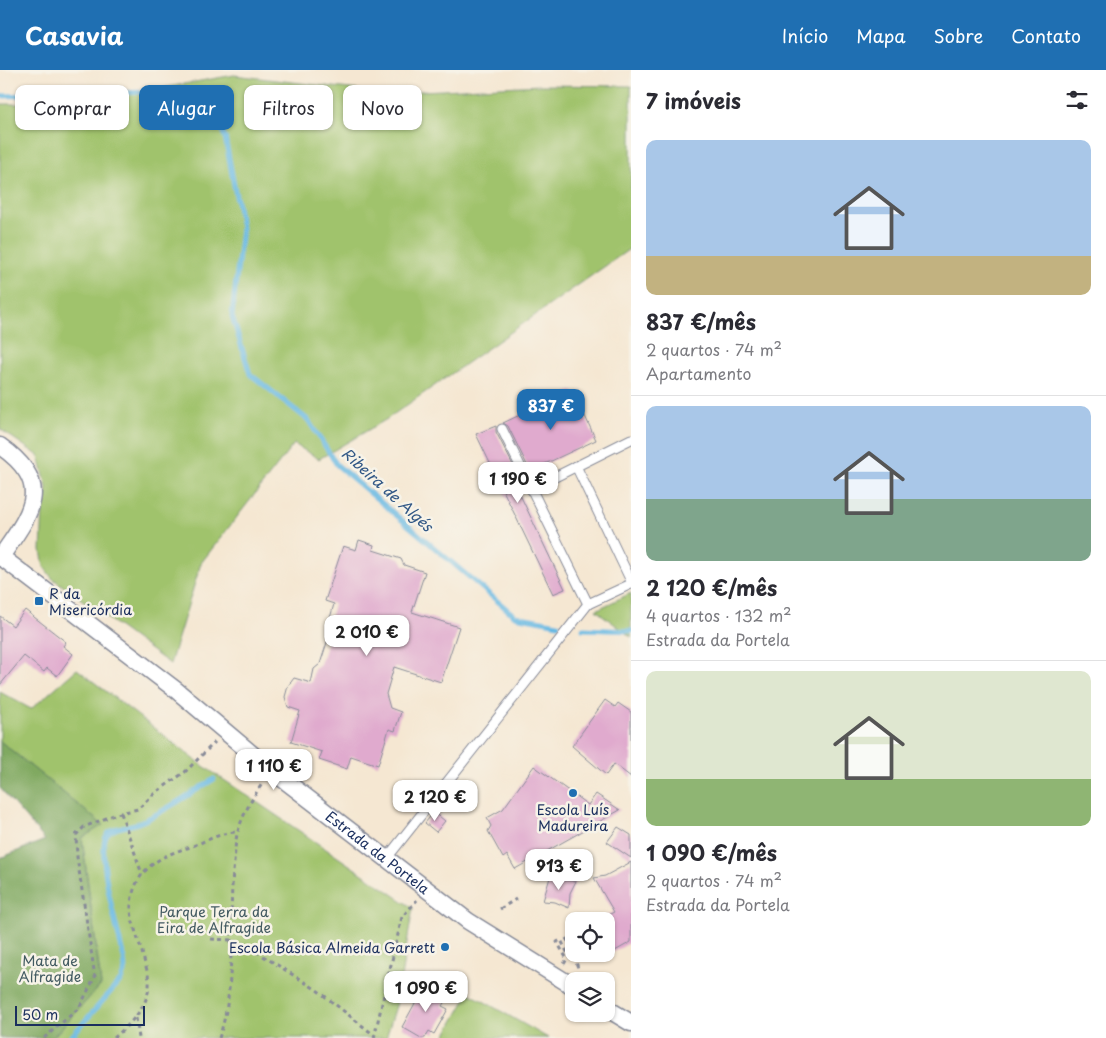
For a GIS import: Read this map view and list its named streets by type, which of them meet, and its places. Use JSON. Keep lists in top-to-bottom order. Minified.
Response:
{"streets":{"street":["Estrada da Portela"]},"water":["Ribeira de Algés"],"parks":["Parque Terra da Eira de Alfragide","Mata de Alfragide"],"places":{"transit":["R da Misericórdia"],"other":["Escola Luís Madureira","Escola Básica Almeida Garrett"]},"scale_bar":"50 m","page":{"header":"Casavia","nav":["Início","Mapa","Sobre","Contato"],"heading":"7 imóveis","chip":["Comprar","Alugar","Filtros","Novo"],"list":[{"name":"837 €/mês","note":"2 quartos · 74 m² · Apartamento"},{"name":"2 120 €/mês","note":"4 quartos · 132 m² · Estrada da Portela"},{"name":"1 090 €/mês","note":"2 quartos · 74 m² · Estrada da Portela"}],"price":["837 €","1 190 €","2 010 €","1 110 €","2 120 €","913 €","1 090 €"],"scale":"50 m"}}
